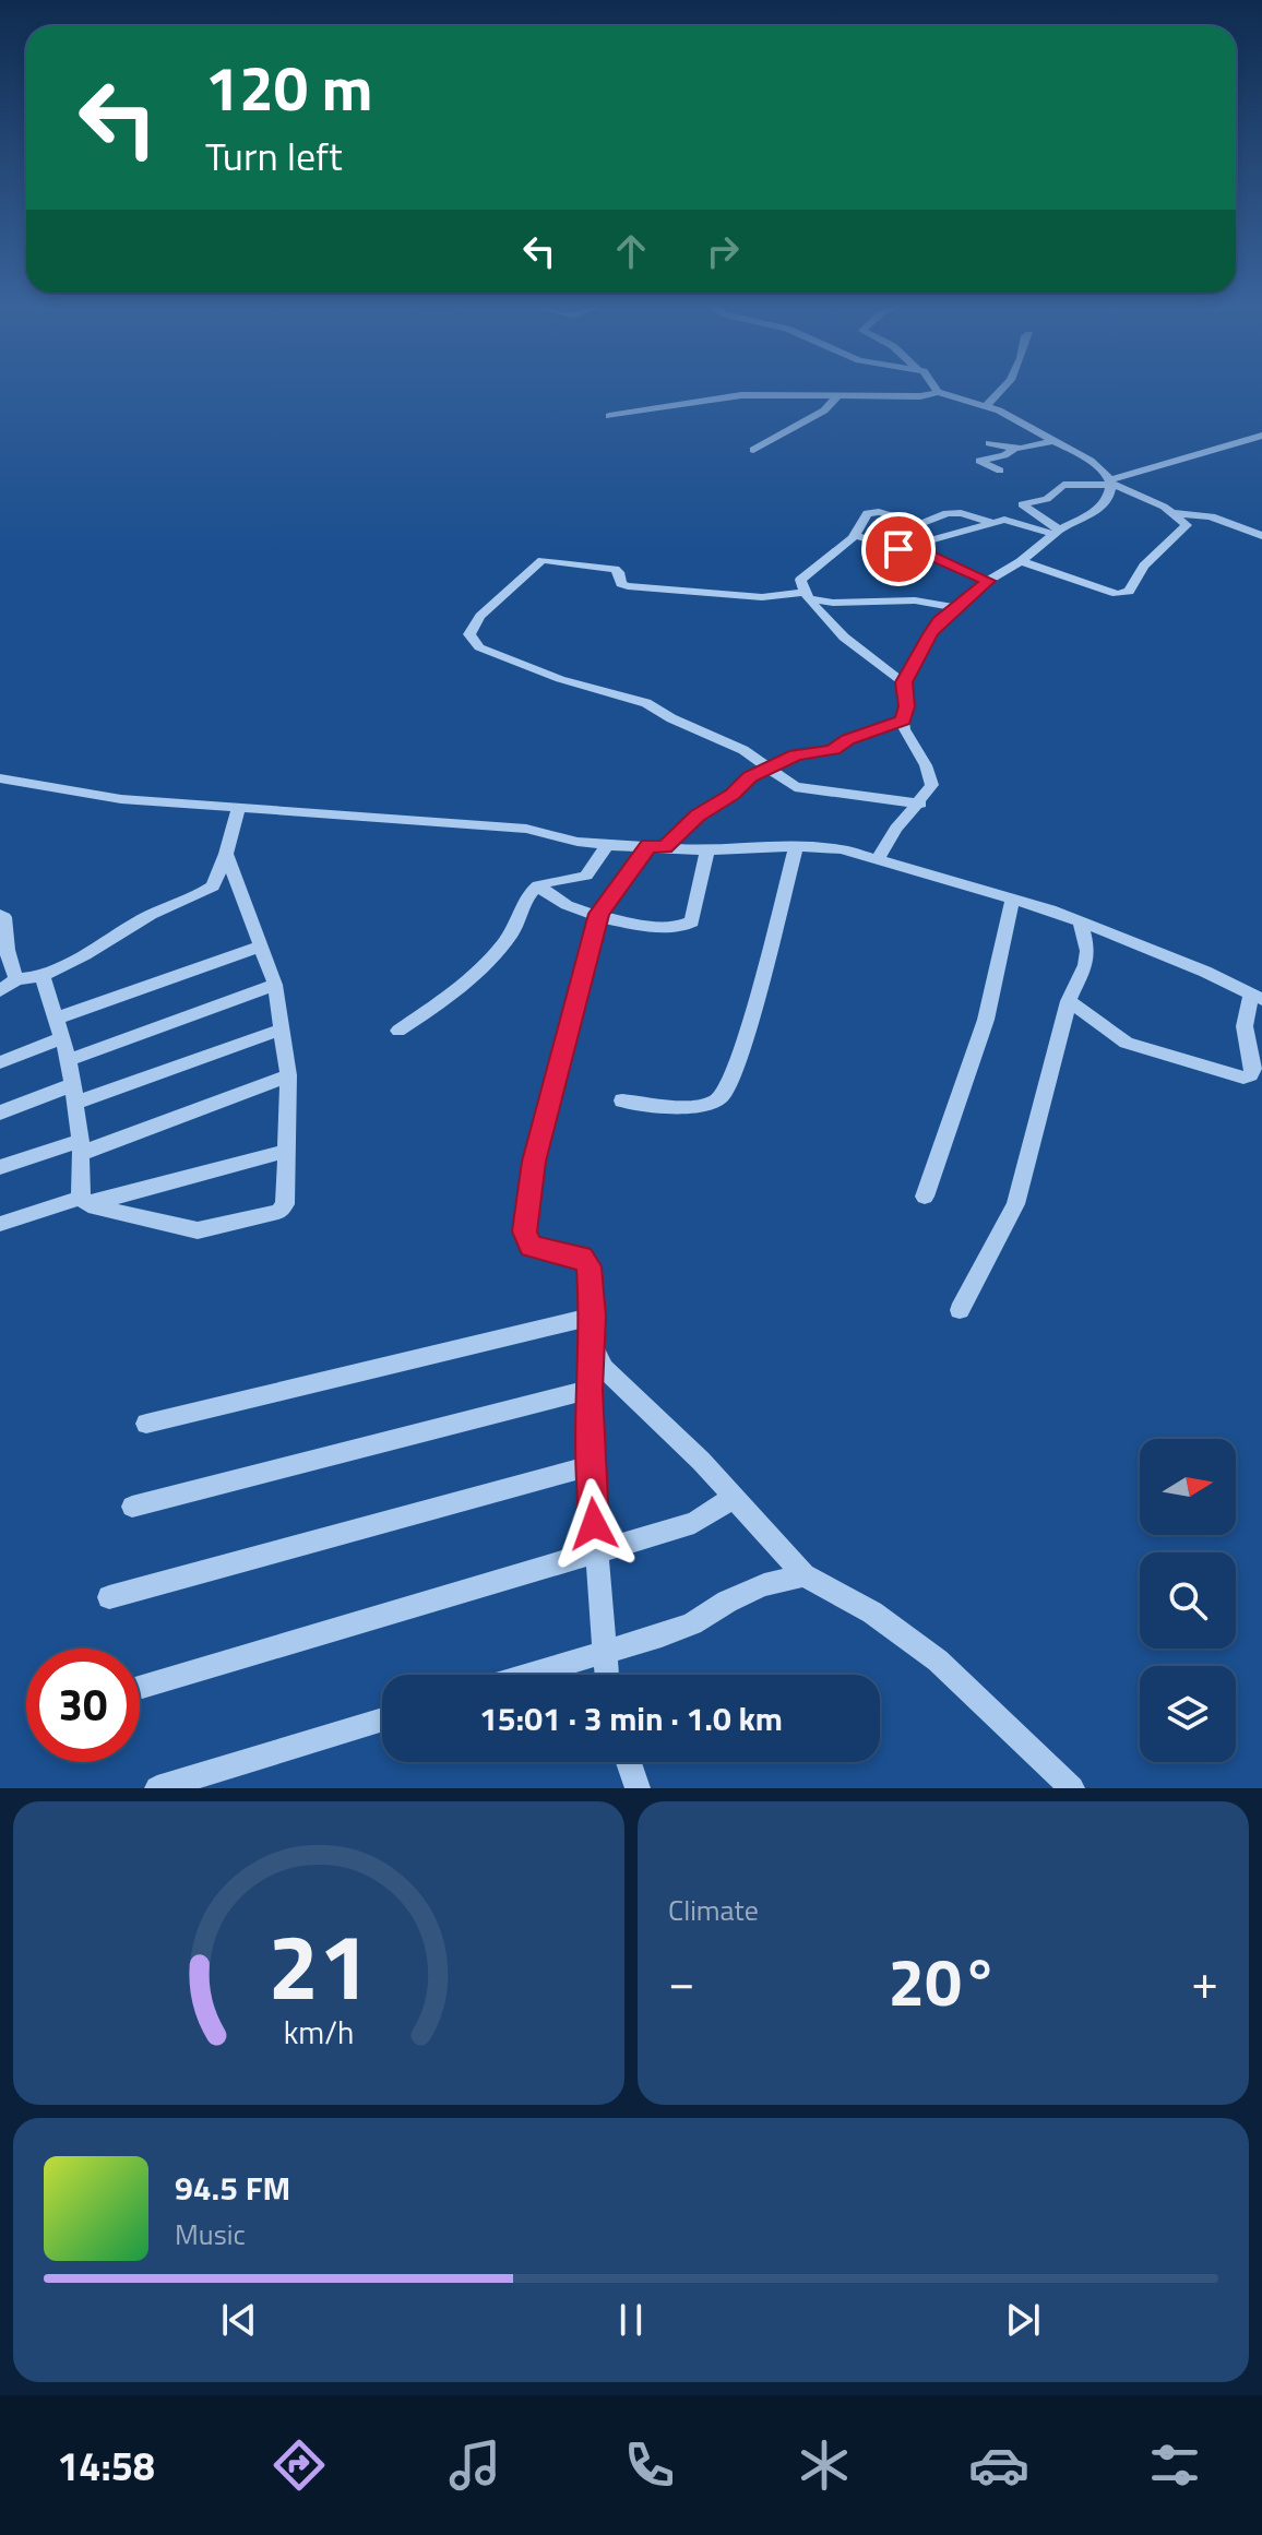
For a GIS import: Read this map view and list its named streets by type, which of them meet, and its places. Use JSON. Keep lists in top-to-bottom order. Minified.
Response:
{"north":"right","page":{"turn":["120 m","Turn left"],"limit":"30","trip":"15:01 · 3 min · 1.0 km","tile":"Climate","heat":["−","20°","+"],"song":["94.5 FM","Music"],"tabs":"14:58","gauge":["21","km/h"]}}
